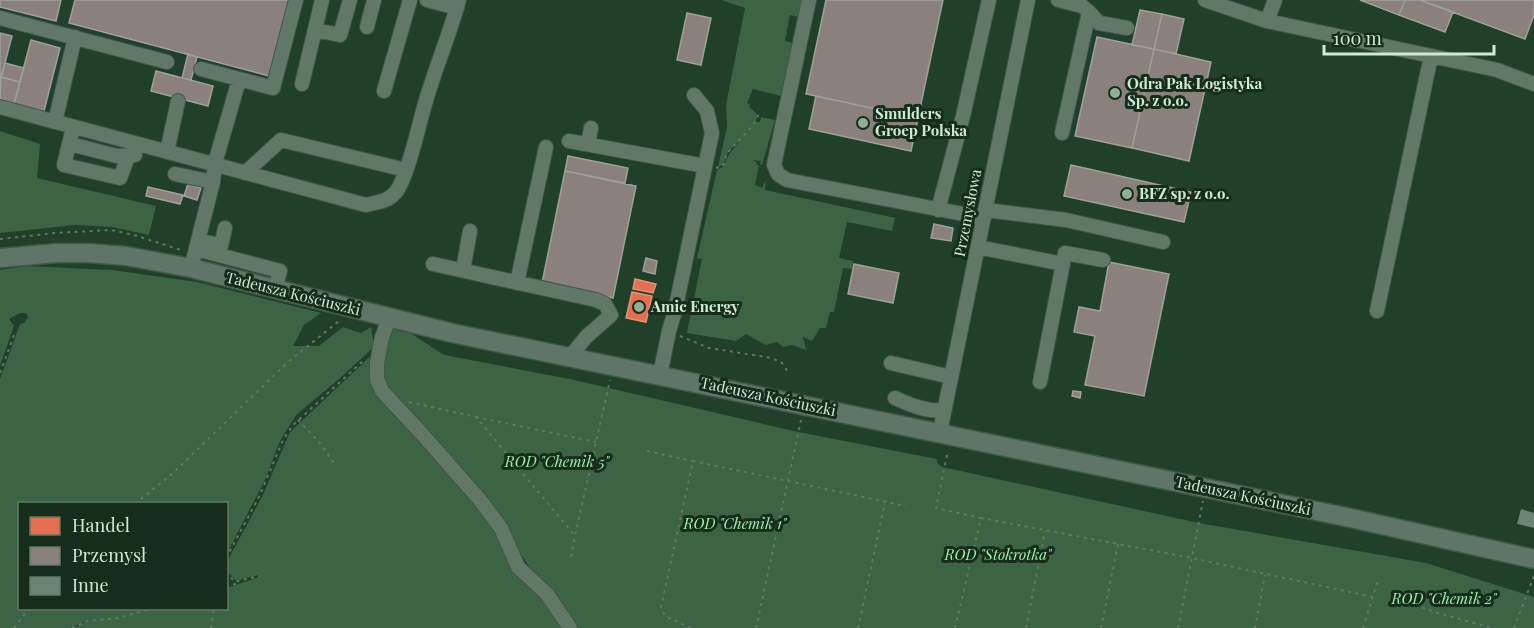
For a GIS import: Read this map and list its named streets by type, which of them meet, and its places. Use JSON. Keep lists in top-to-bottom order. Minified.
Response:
{"streets":{"main road":["Tadeusza Kościuszki"],"street":["Przemysłowa"]},"crossings":[["Przemysłowa","Tadeusza Kościuszki"]],"parks":["ROD \"Chemik 5\"","ROD \"Chemik 1\"","ROD \"Stokrotka\"","ROD \"Chemik 2\""],"places":["Odra Pak Logistyka Sp. z o.o.","Smulders Groep Polska","BFZ sp. z o.o.","Amic Energy"],"legend":["Handel","Przemysł","Inne"],"scale_bar":"100 m"}
